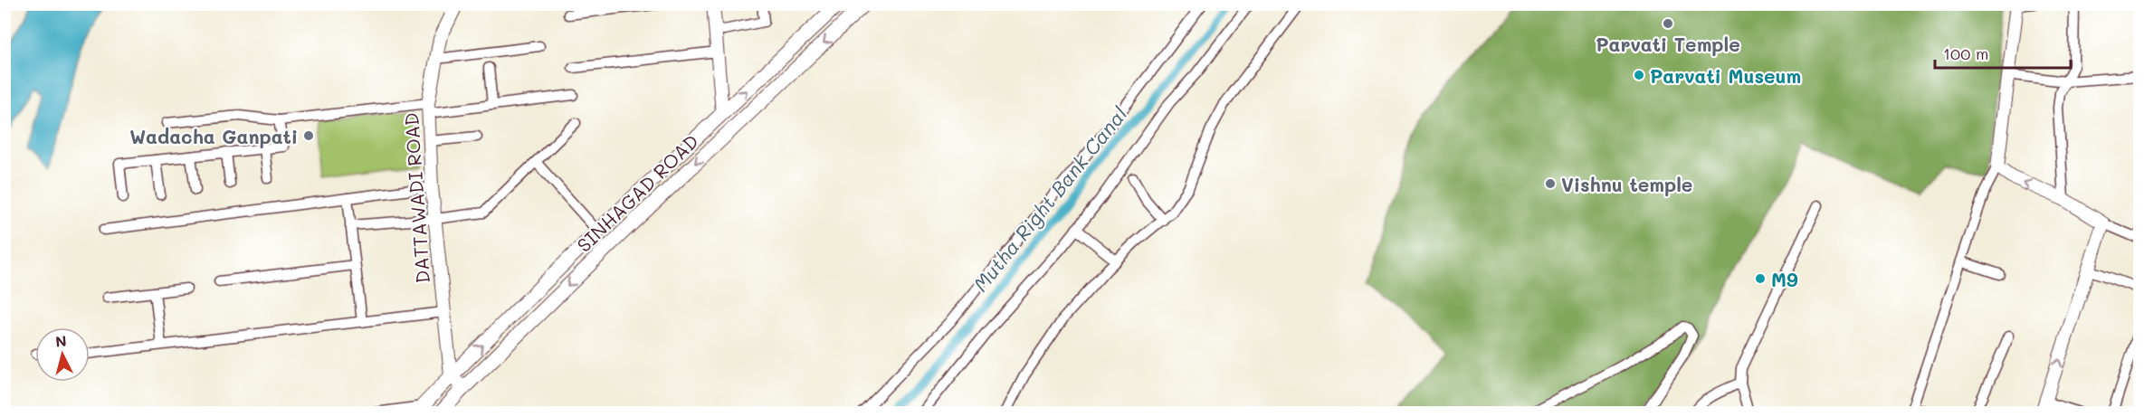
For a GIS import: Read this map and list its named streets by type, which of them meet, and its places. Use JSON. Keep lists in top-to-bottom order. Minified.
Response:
{"streets":{"main road":["SINHAGAD ROAD"],"street":["DATTAWADI ROAD"]},"crossings":[["SINHAGAD ROAD","DATTAWADI ROAD"]],"water":["Mutha Right Bank Canal"],"places":["Parvati Temple","Parvati Museum","Wadacha Ganpati","Vishnu temple","M9"],"scale_bar":"100 m","north":"top"}
